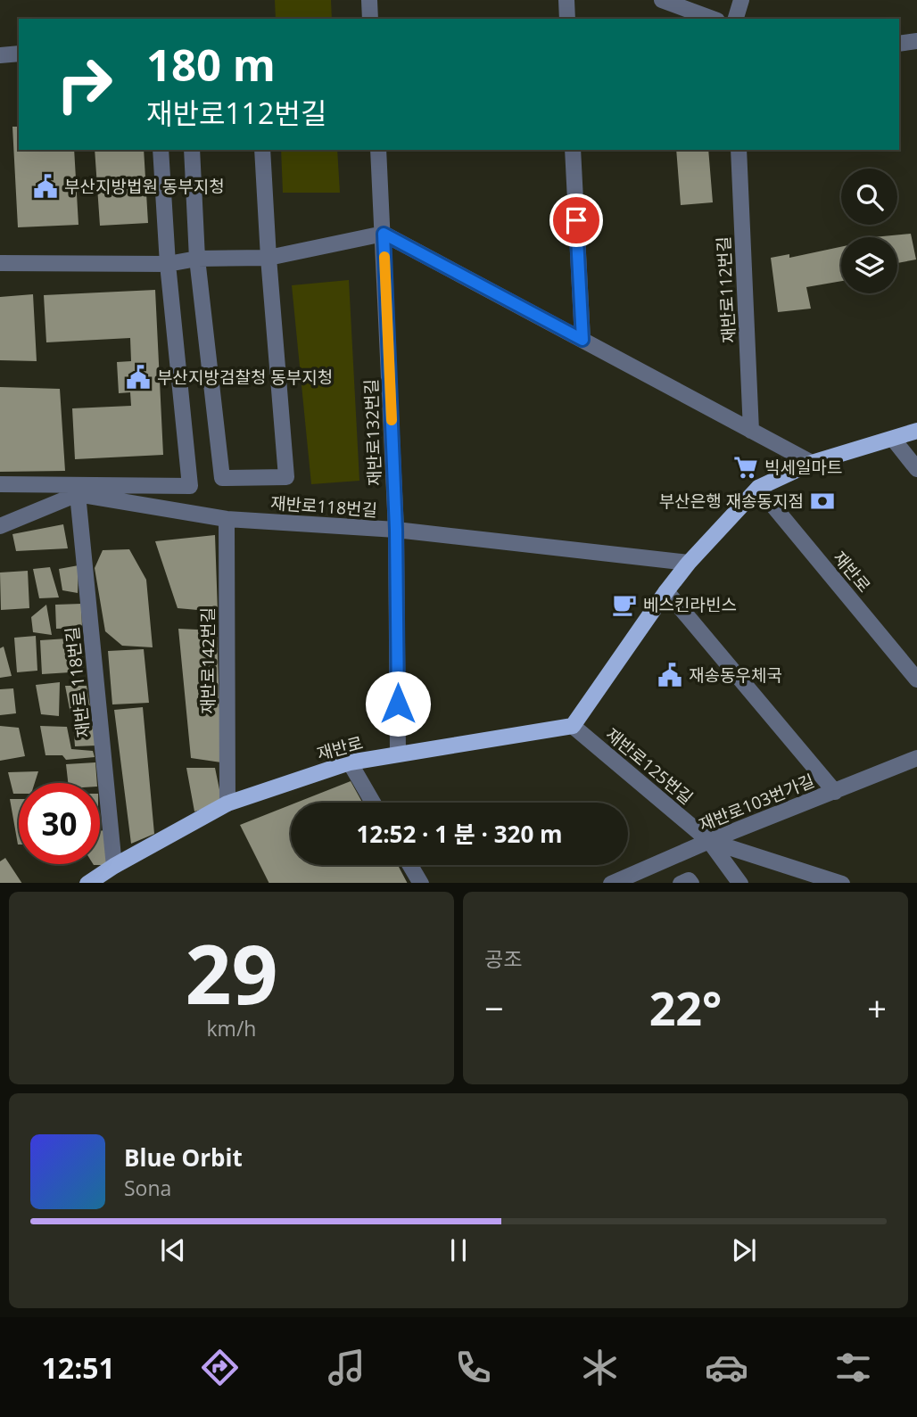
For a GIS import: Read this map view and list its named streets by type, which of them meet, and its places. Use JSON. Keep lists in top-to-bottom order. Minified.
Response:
{"streets":{"main road":["재반로"],"street":["재반로112번길","재반로132번길","재반로118번길","재반로142번길","재반로 118번길","재반로125번길","재반로103번가길"]},"crossings":[["재반로132번길","재반로118번길"],["재반로132번길","재반로"],["재반로118번길","재반로142번길"],["재반로118번길","재반로 118번길"],["재반로","재반로142번길"],["재반로","재반로 118번길"],["재반로","재반로125번길"],["재반로125번길","재반로103번가길"]],"places":{"public building":["부산지방법원 동부지청","부산지방검찰청 동부지청","재송동우체국"],"supermarket":["빅세일마트"],"bank":["부산은행 재송동지점"],"cafe":["베스킨라빈스"]},"page":{"turn":["180 m","재반로112번길"],"limit":"30","trip":"12:52 · 1 분 · 320 m","tile":[["29","km/h"],"공조"],"heat":["−","22°","+"],"song":["Blue Orbit","Sona"],"tabs":"12:51"}}
